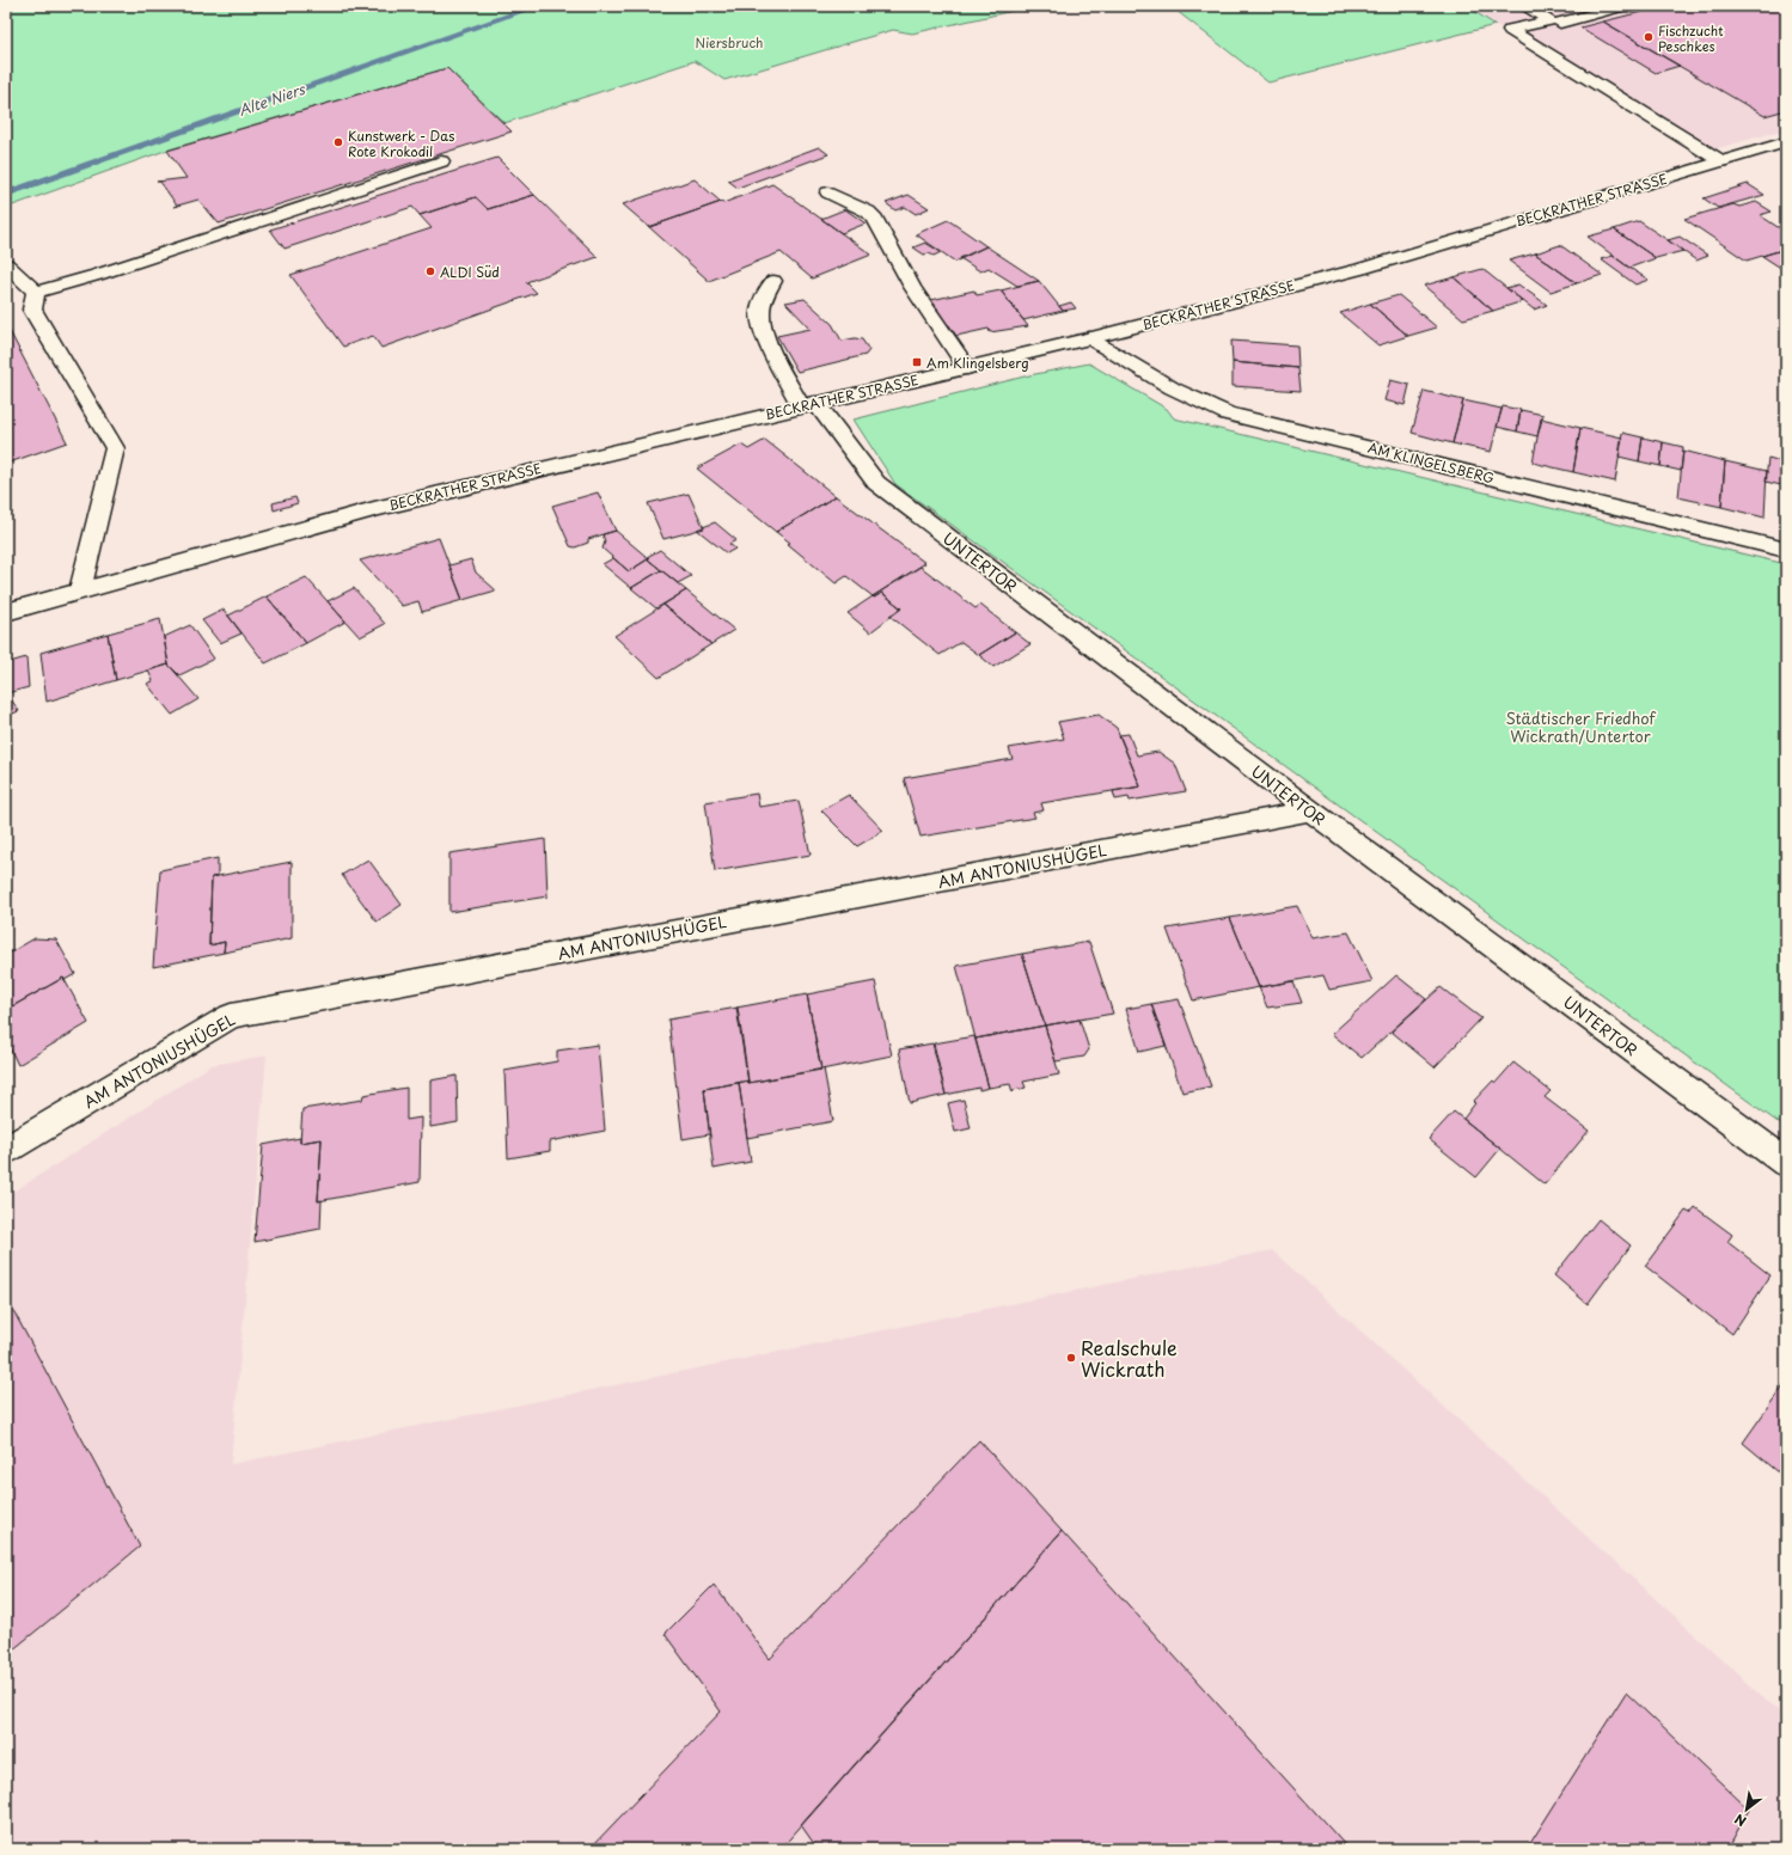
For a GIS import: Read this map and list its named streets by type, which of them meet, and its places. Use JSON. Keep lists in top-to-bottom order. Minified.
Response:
{"streets":{"street":["BECKRATHER STRASSE","AM KLINGELSBERG","UNTERTOR","AM ANTONIUSHÜGEL"]},"crossings":[["BECKRATHER STRASSE","AM KLINGELSBERG"],["BECKRATHER STRASSE","UNTERTOR"],["UNTERTOR","AM ANTONIUSHÜGEL"]],"water":["Alte Niers"],"parks":["Niersbruch","Städtischer Friedhof Wickrath/Untertor"],"places":{"other":["Fischzucht Peschkes","Kunstwerk - Das Rote Krokodil","ALDI Süd","Realschule Wickrath"],"transit":["Am Klingelsberg"]},"north":"bottom left"}
